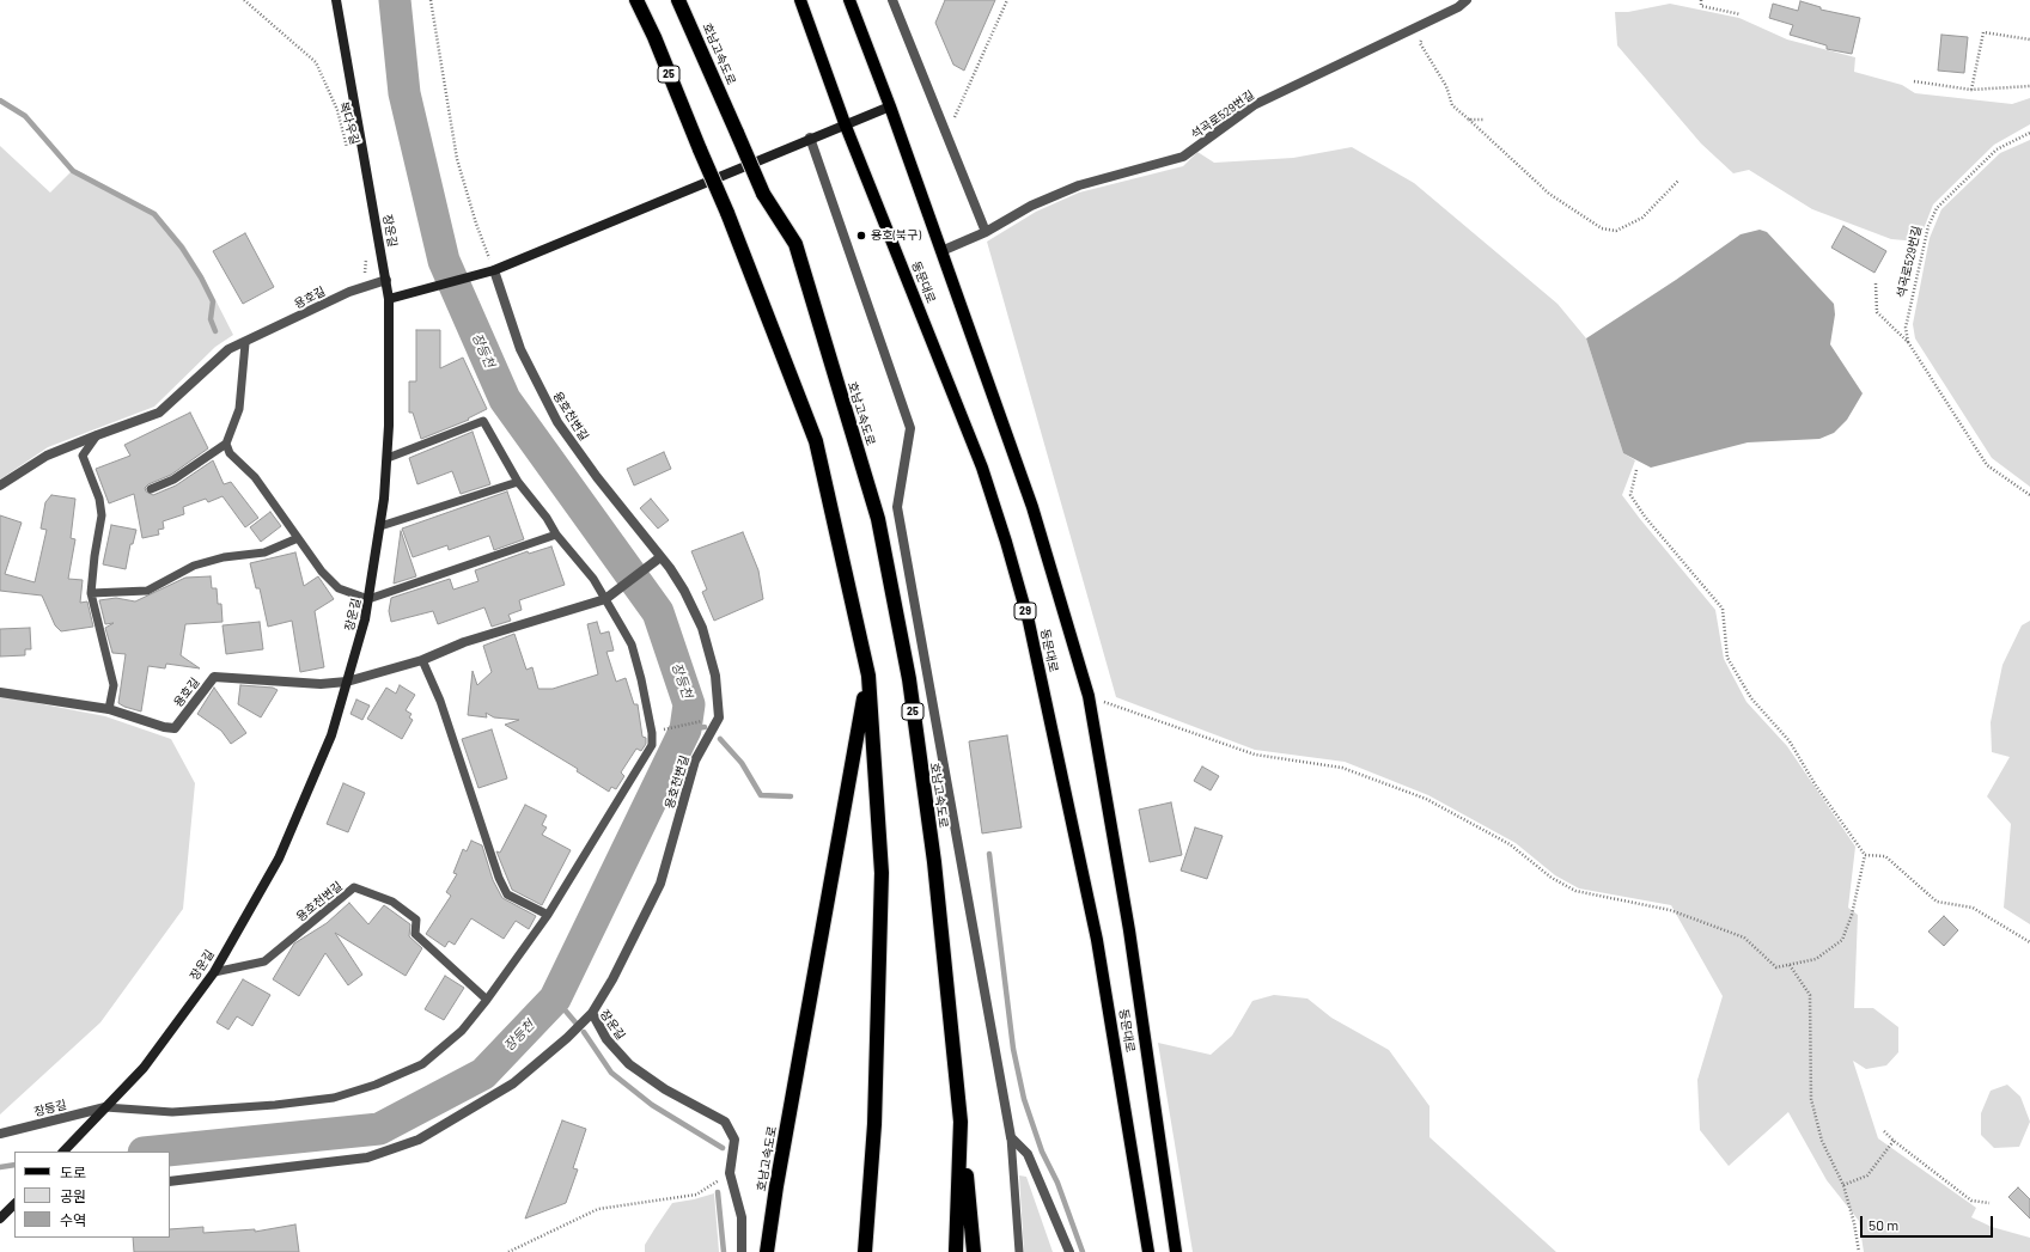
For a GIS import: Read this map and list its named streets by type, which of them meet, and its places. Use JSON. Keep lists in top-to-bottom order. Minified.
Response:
{"streets":{"highway":["호남고속도로","25"],"main road":["동문대로","29"],"street":["석곡로529번길","장운길","용호길","용호천변길","장등길"],"path":["복다우길"]},"crossings":[["석곡로529번길","동문대로"],["장운길","용호길"],["장운길","용호천변길"],["장운길","장등길"]],"water":["장등천"],"places":["용호(북구)"],"legend":["도로","공원","수역"],"scale_bar":"50 m"}
